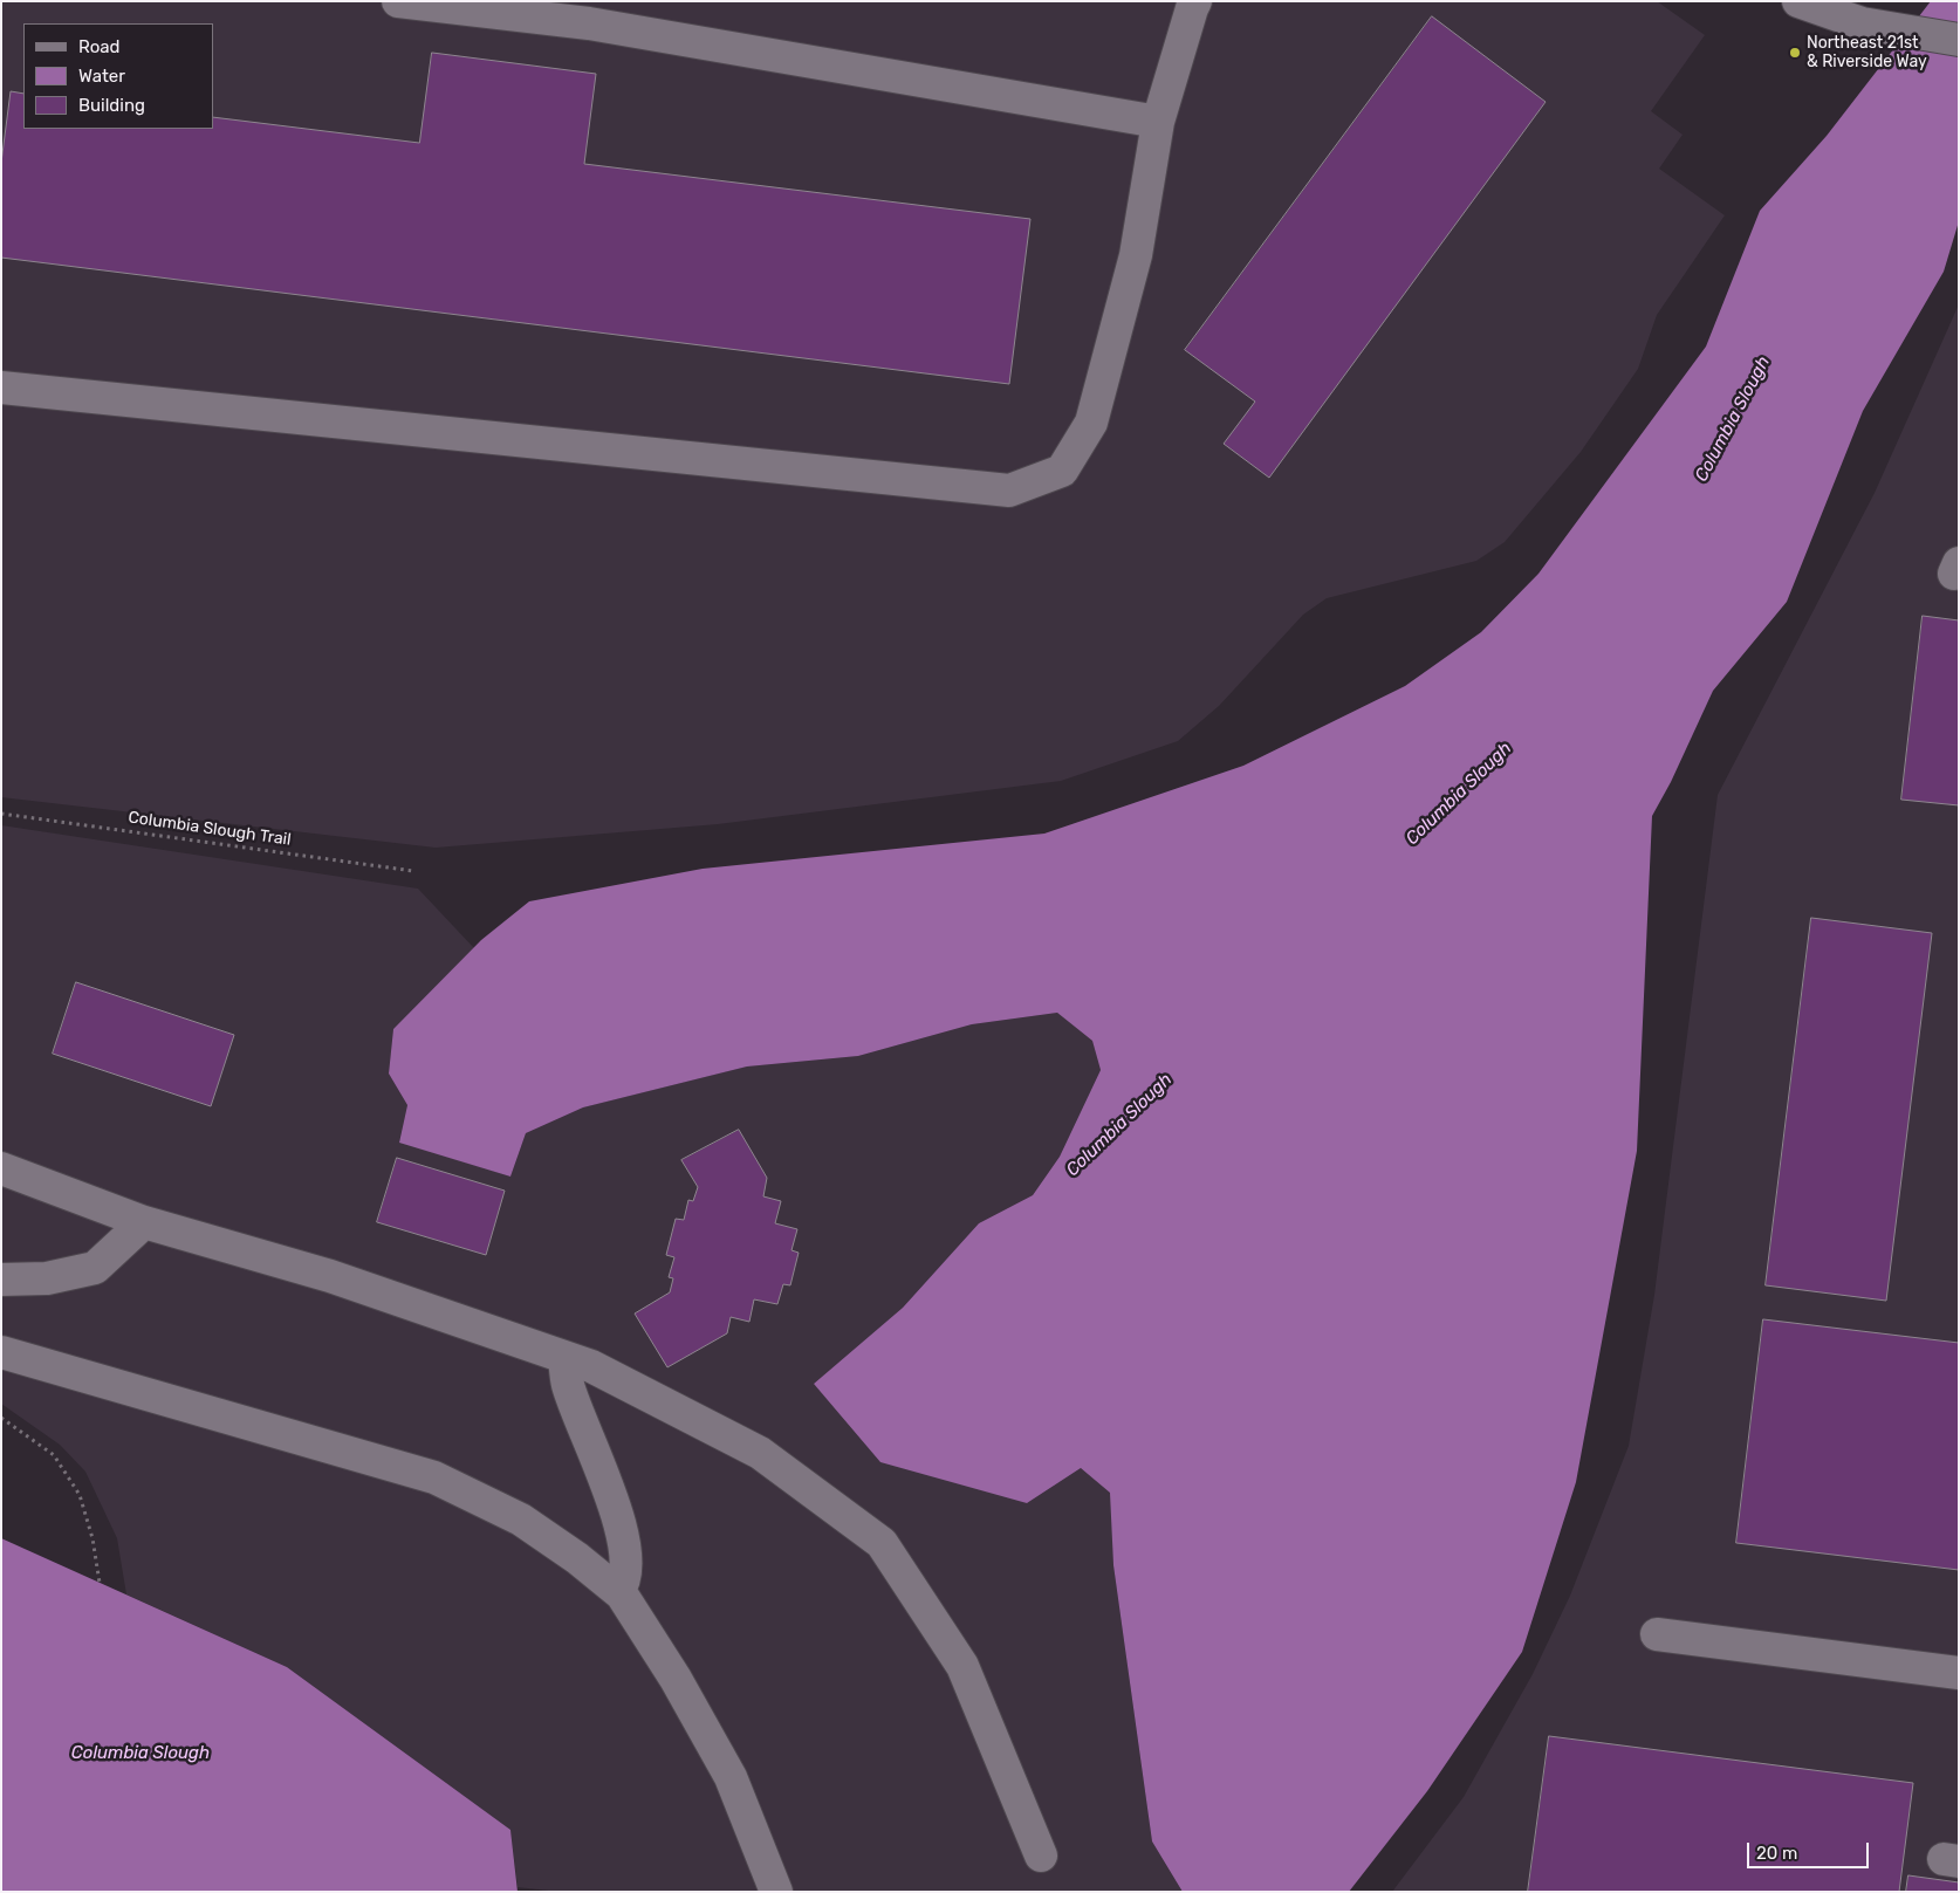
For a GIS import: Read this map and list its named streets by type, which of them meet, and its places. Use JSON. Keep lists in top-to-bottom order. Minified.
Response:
{"streets":{"path":["Columbia Slough Trail"]},"water":["Columbia Slough"],"places":["Northeast 21st & Riverside Way"],"legend":["Road","Water","Building"],"scale_bar":"20 m"}
